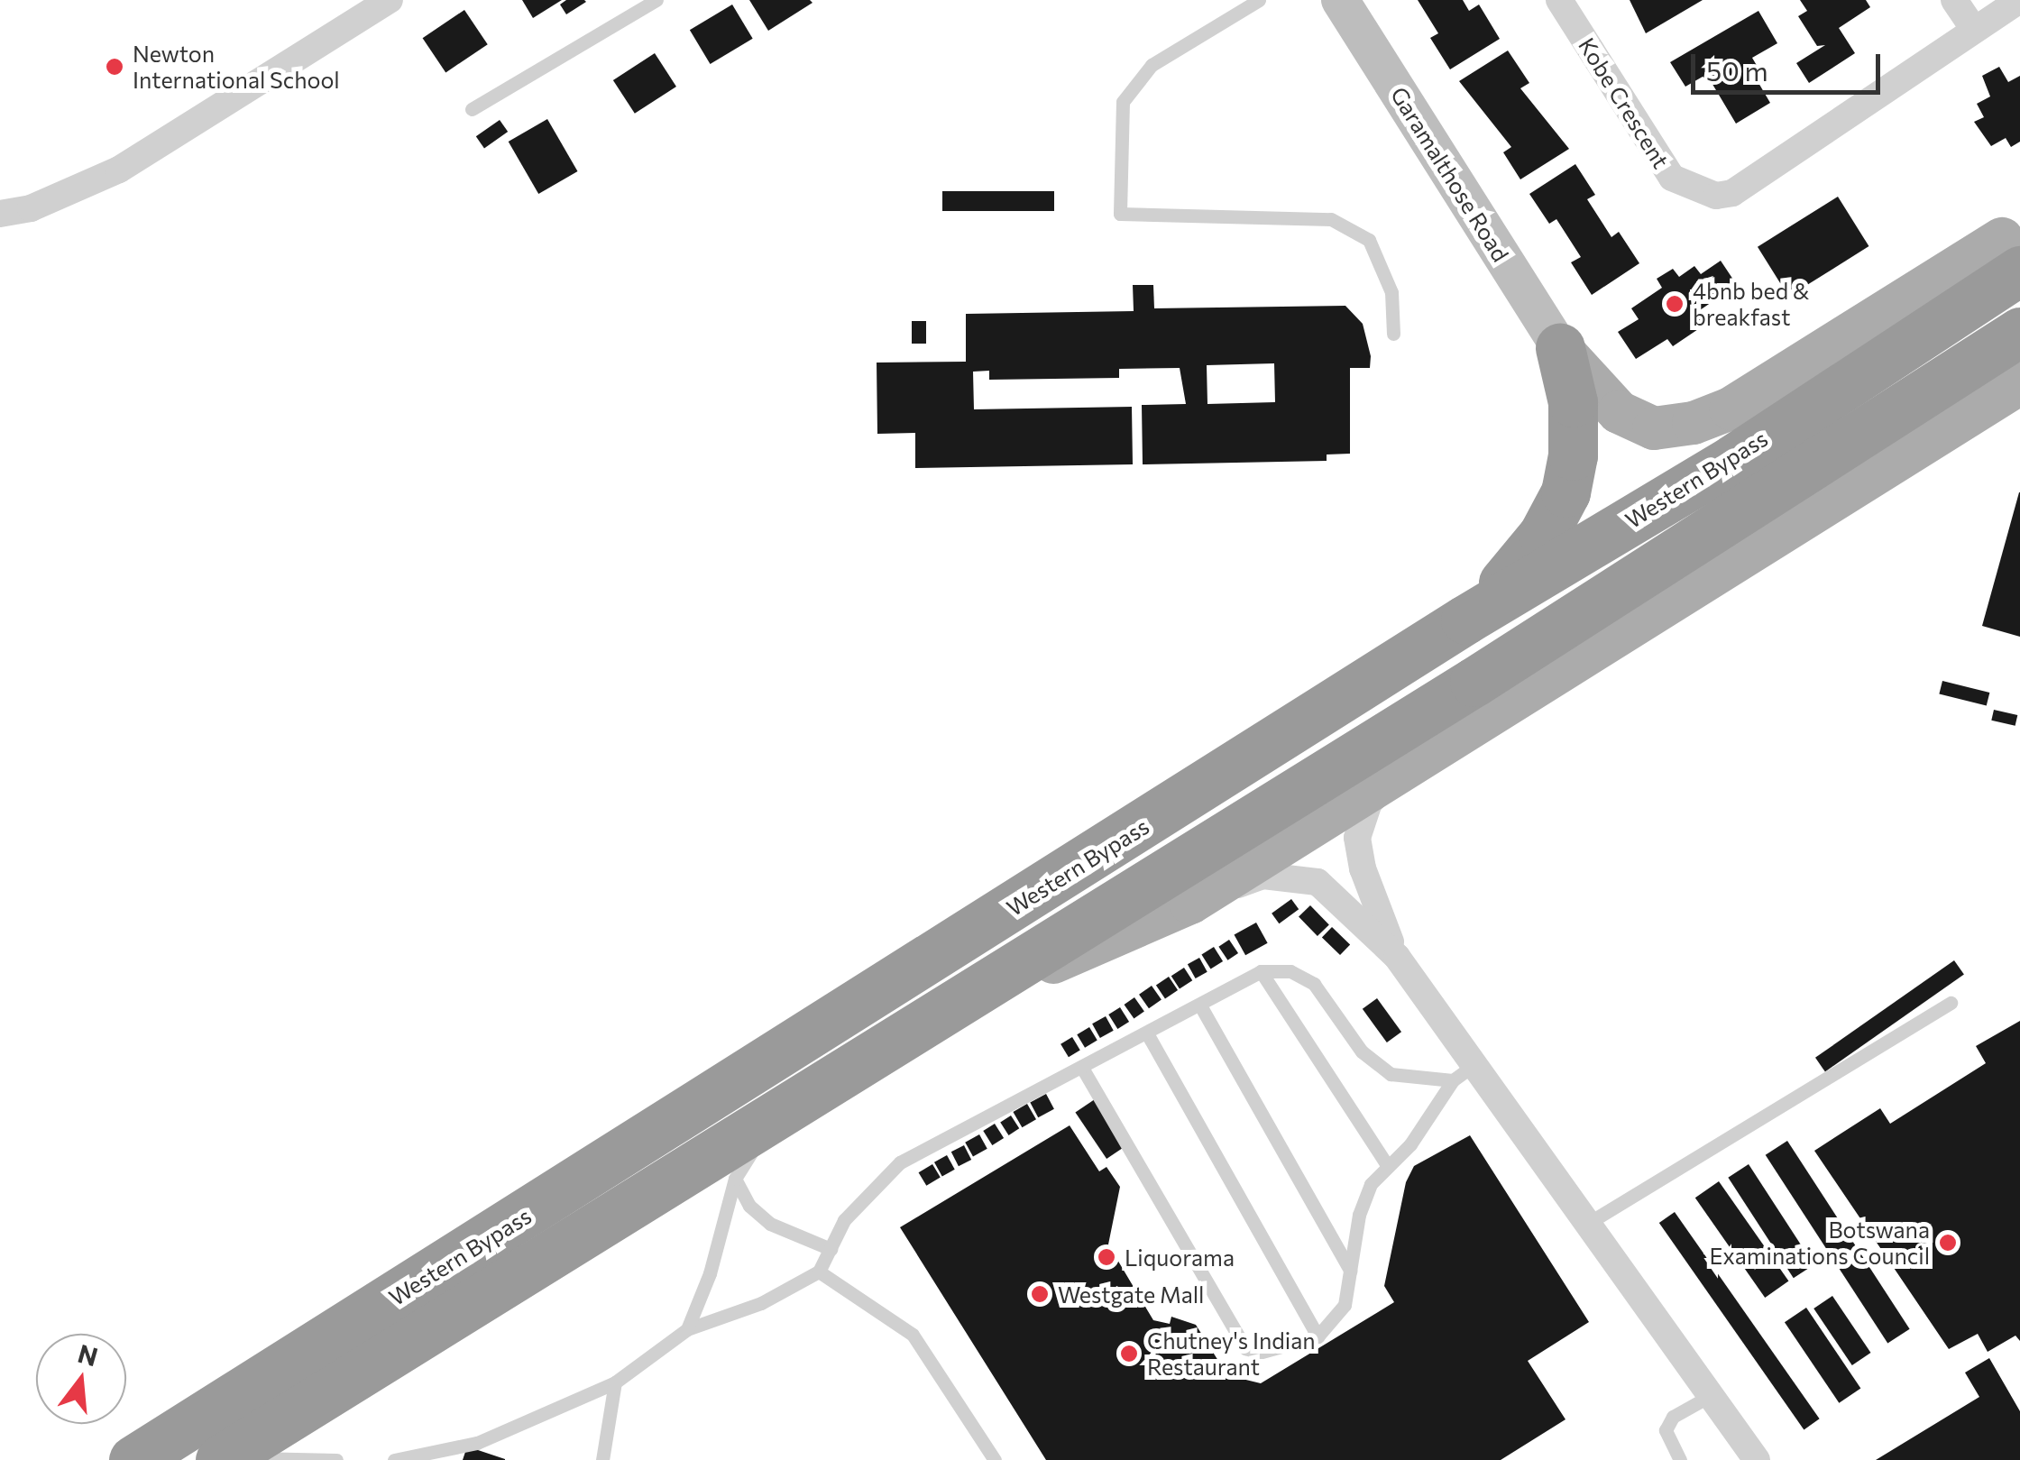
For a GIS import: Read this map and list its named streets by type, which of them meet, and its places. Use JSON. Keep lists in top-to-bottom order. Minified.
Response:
{"streets":{"highway":["Western Bypass"],"street":["Kobe Crescent","Garamalthose Road"]},"places":["Newton International School","4bnb bed & breakfast","Botswana Examinations Council","Liquorama","Westgate Mall","Chutney's Indian Restaurant"],"scale_bar":"50 m","north":"top"}
